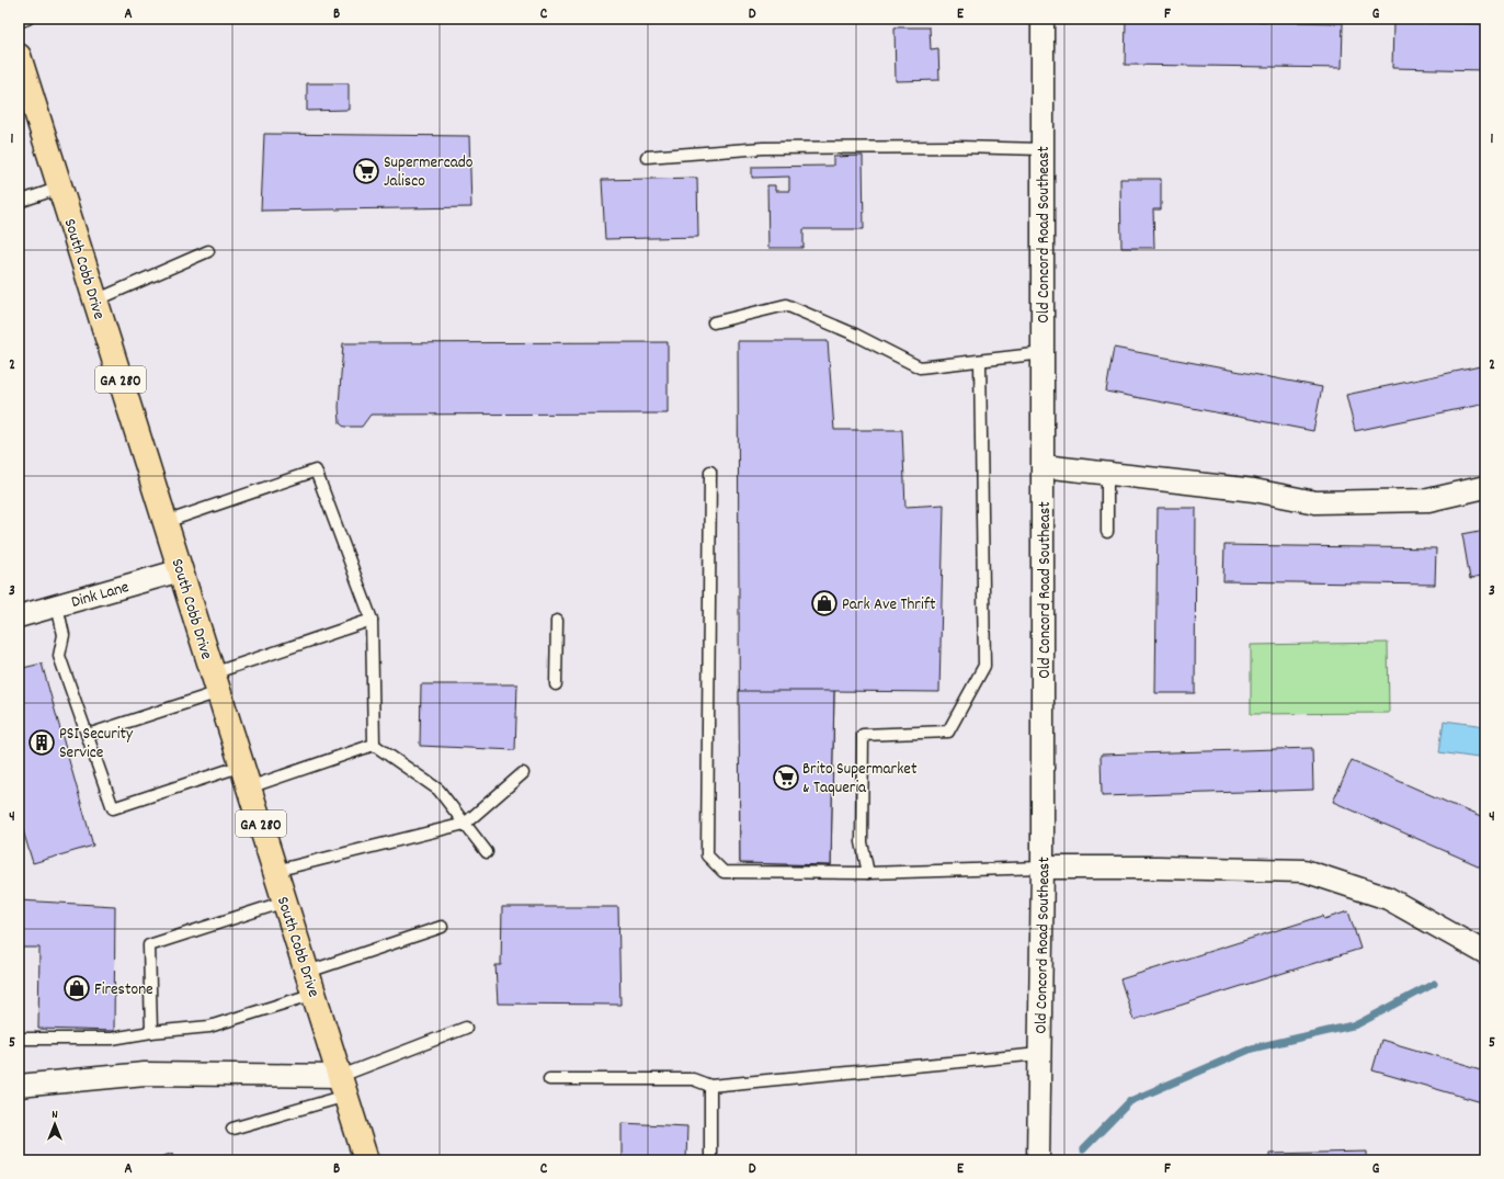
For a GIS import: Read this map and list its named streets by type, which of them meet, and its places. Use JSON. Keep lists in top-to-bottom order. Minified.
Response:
{"streets":{"main road":["South Cobb Drive","GA 280"],"street":["Old Concord Road Southeast","Dink Lane"]},"crossings":[["South Cobb Drive","Dink Lane"]],"places":{"supermarket":["Supermercado Jalisco","Brito Supermarket & Taqueria"],"shop":["Park Ave Thrift","Firestone"],"building":["PSI Security Service"]},"north":"top","grid":{"columns":["A","B","C","D","E","F","G"],"rows":["1","2","3","4","5"]}}
